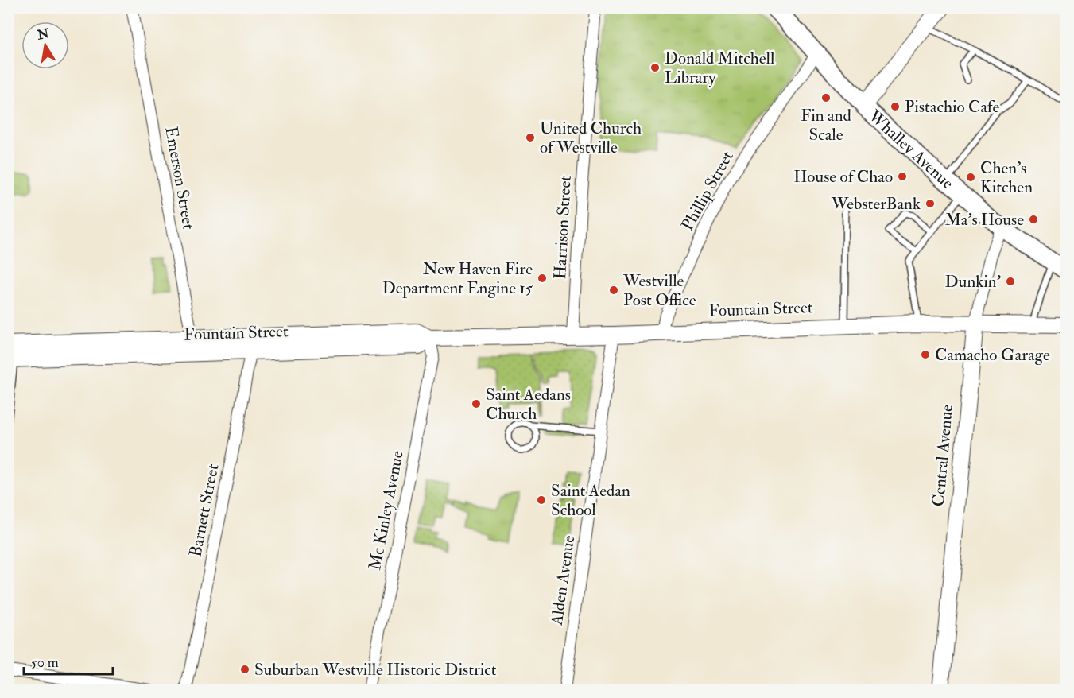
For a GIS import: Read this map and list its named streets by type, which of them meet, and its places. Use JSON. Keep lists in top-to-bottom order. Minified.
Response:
{"streets":{"main road":["Whalley Avenue","Fountain Street","Central Avenue"],"street":["Emerson Street","Phillip Street","Harrison Street","Barnett Street","Mc Kinley Avenue","Alden Avenue"]},"crossings":[["Whalley Avenue","Phillip Street"],["Whalley Avenue","Central Avenue"],["Emerson Street","Fountain Street"],["Phillip Street","Fountain Street"],["Harrison Street","Fountain Street"],["Fountain Street","Central Avenue"],["Fountain Street","Barnett Street"],["Fountain Street","Mc Kinley Avenue"],["Fountain Street","Alden Avenue"]],"places":["Donald Mitchell Library","Fin and Scale","Pistachio Cafe","United Church of Westville","House of Chao","Chen’s Kitchen","WebsterBank","Ma's House","New Haven Fire Department Engine 15","Dunkin'","Westville Post Office","Camacho Garage","Saint Aedans Church","Saint Aedan School","Suburban Westville Historic District"],"scale_bar":"50 m","north":"top"}
